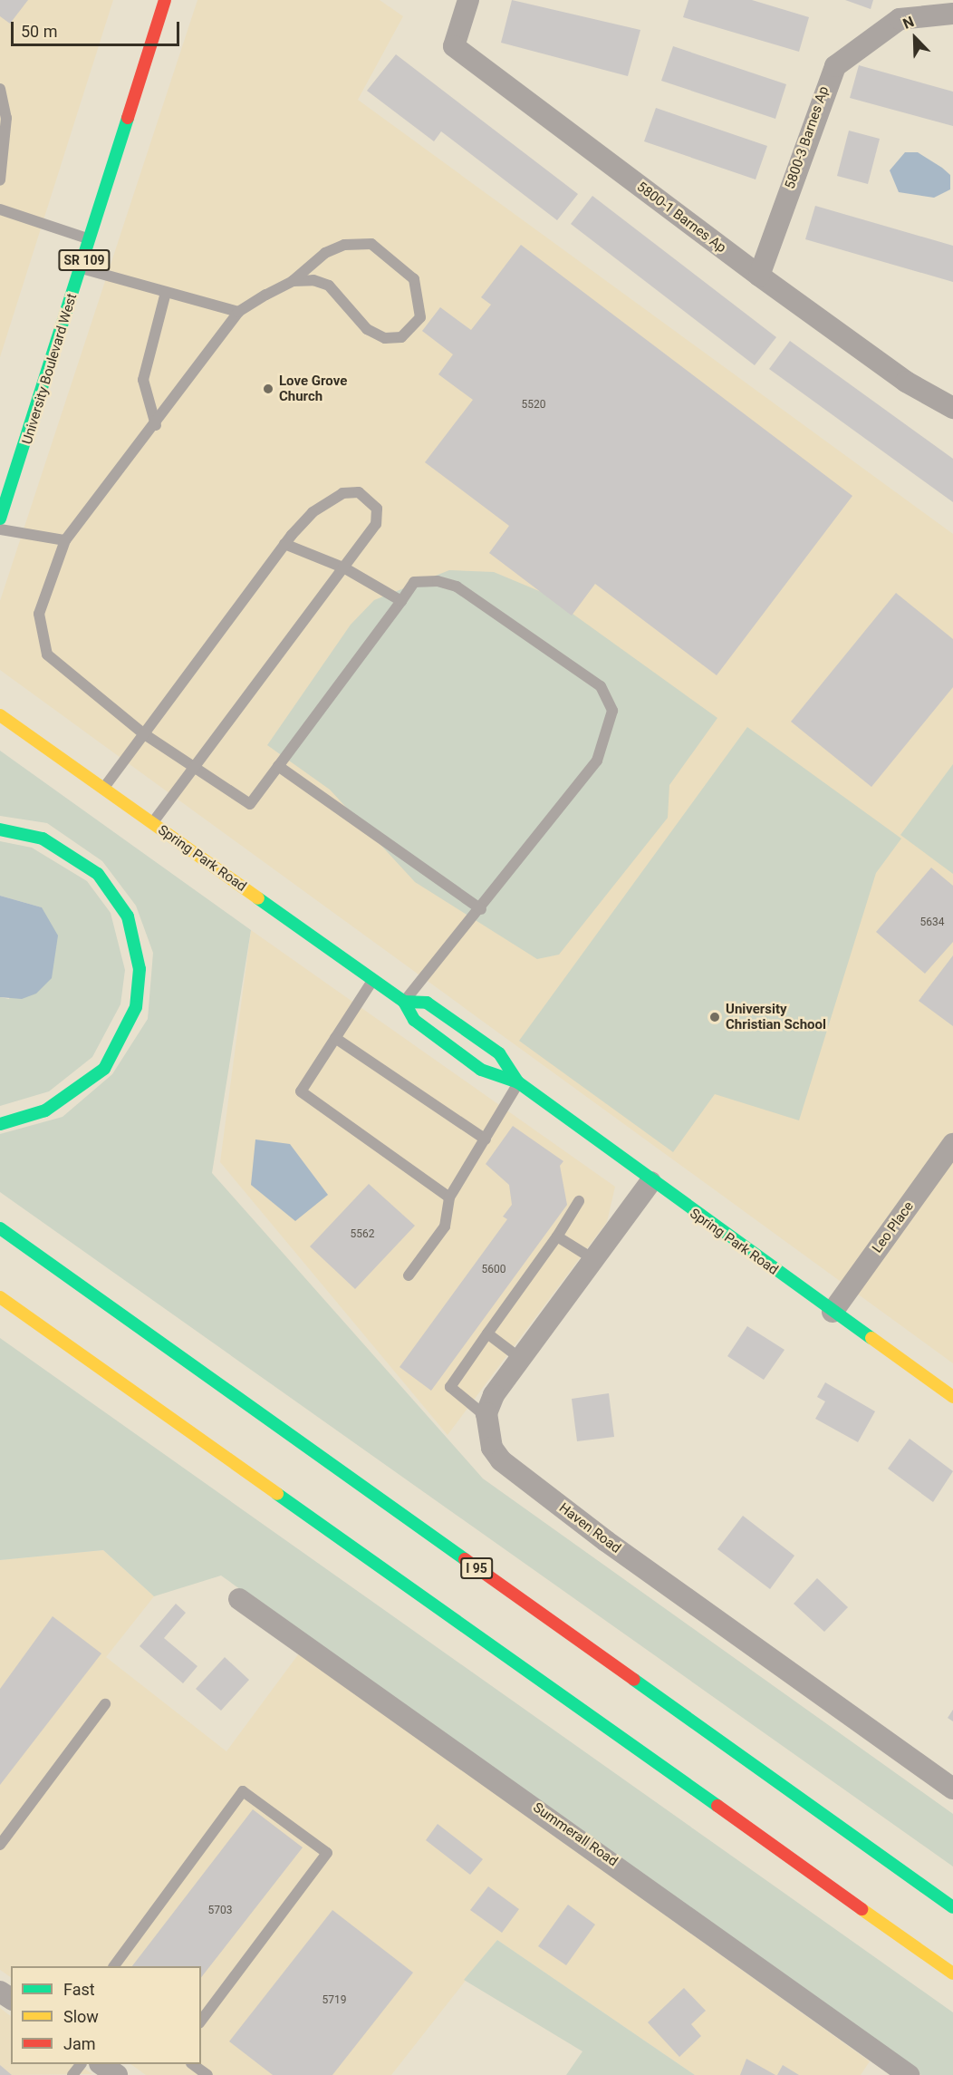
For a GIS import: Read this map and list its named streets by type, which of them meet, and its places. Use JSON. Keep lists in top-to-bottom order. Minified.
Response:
{"streets":{"main road":["SR 109","University Boulevard West","Spring Park Road","I 95"],"street":["5800-3 Barnes Ap","5800-1 Barnes Ap","Leo Place","Haven Road","Summerall Road"]},"crossings":[["5800-3 Barnes Ap","5800-1 Barnes Ap"],["Spring Park Road","Leo Place"],["Spring Park Road","Haven Road"]],"places":["Love Grove Church","University Christian School"],"house_numbers":["5520","5634","5562","5600","5703","5719"],"legend":["Fast","Slow","Jam"],"scale_bar":"50 m","north":"top left"}
